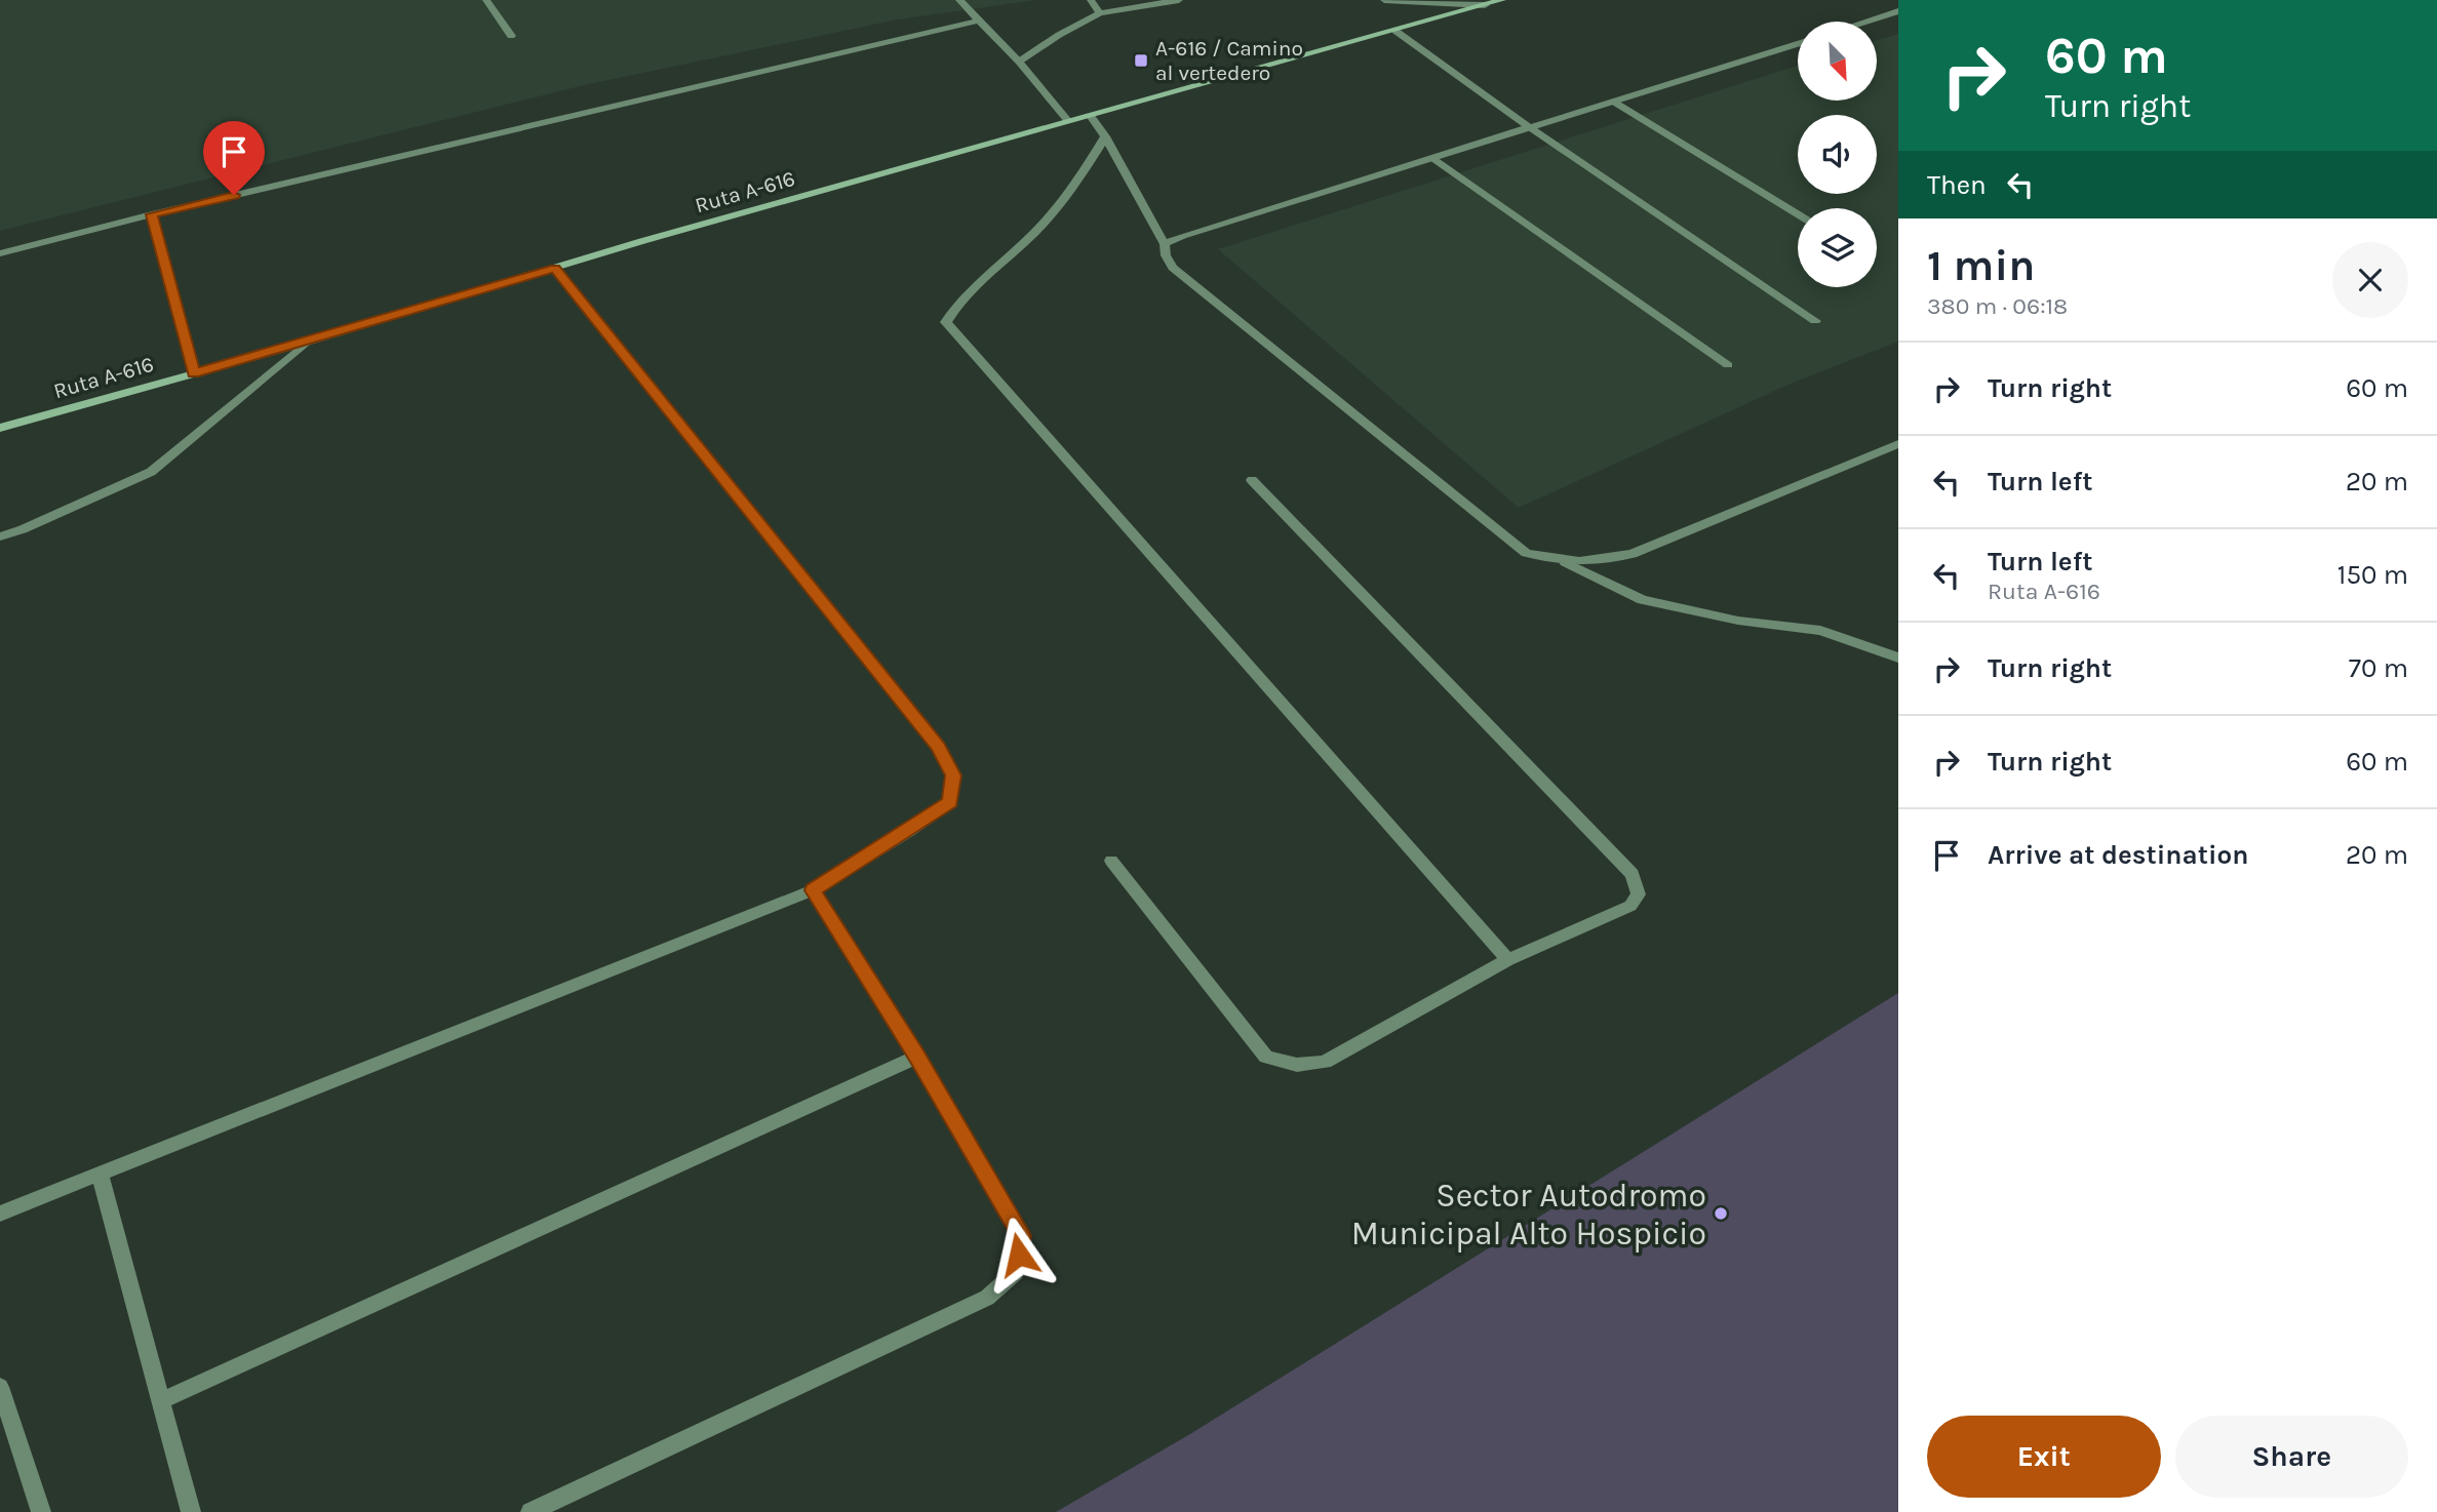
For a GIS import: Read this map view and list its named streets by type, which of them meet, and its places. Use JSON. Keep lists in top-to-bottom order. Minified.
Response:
{"streets":{"main road":["Ruta A-616"]},"places":{"transit":["A-616 / Camino al vertedero"],"other":["Sector Autodromo Municipal Alto Hospicio"]},"north":"bottom right","page":{"turn":["60 m","Turn right"],"then":"Then","heading":["1 min","380 m · 06:18"],"list":[{"name":"Turn right","value":"60 m"},{"name":"Turn left","value":"20 m"},{"name":"Turn left","note":"Ruta A-616","value":"150 m"},{"name":"Turn right","value":"70 m"},{"name":"Turn right","value":"60 m"},{"name":"Arrive at destination","value":"20 m"}],"buttons":["Exit","Share"]}}
